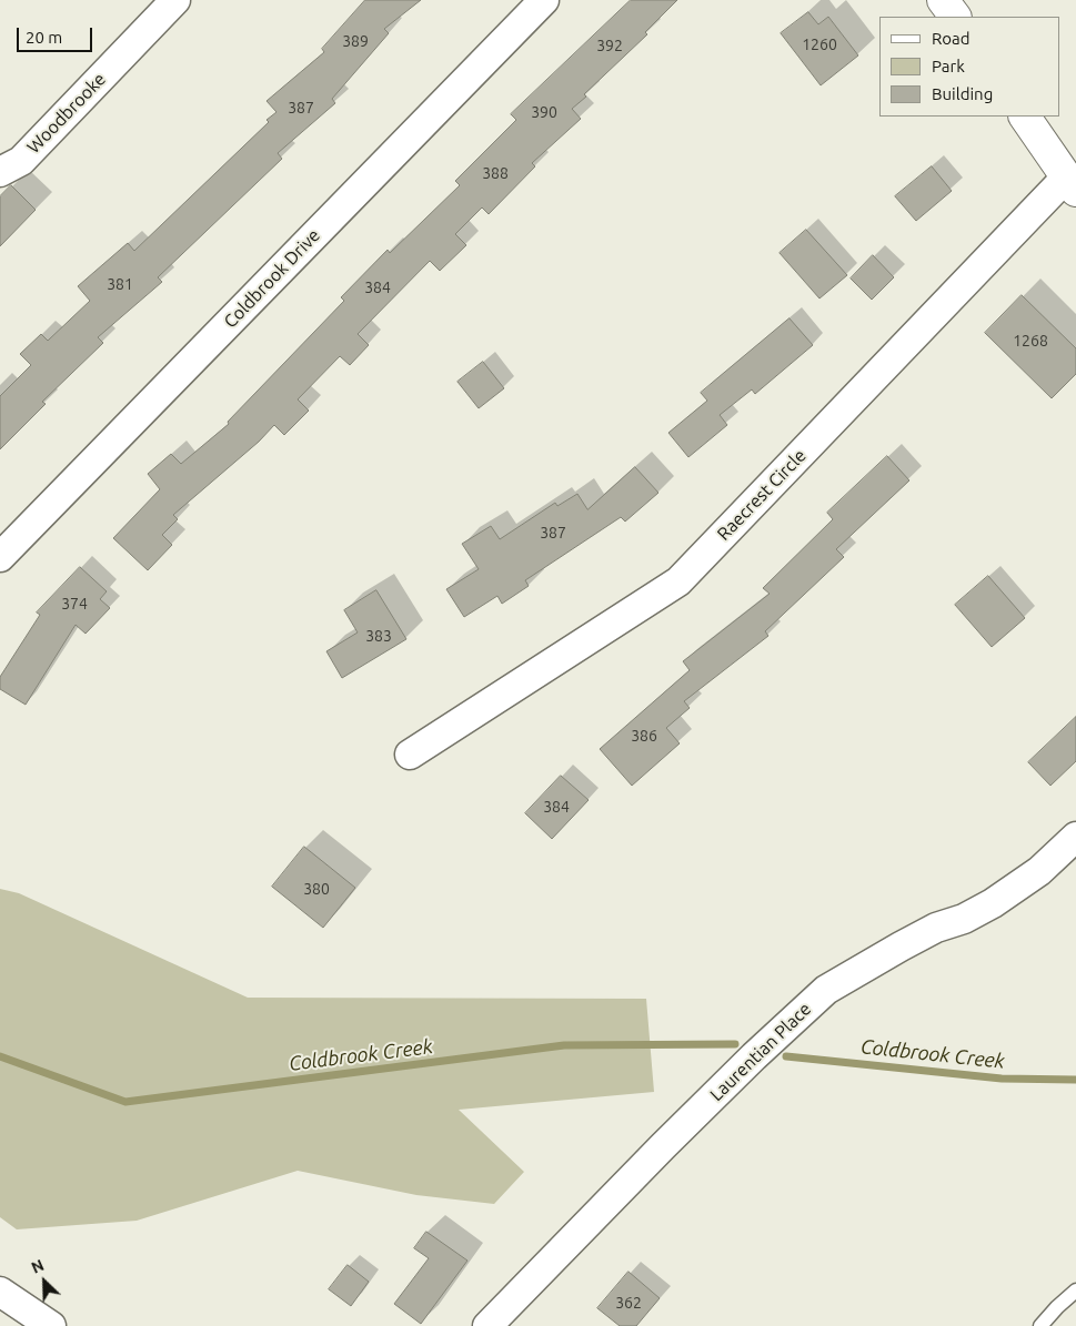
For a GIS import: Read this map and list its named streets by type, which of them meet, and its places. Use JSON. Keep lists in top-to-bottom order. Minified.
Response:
{"streets":{"street":["Woodbrooke","Coldbrook Drive","Raecrest Circle","Laurentian Place"]},"water":["Coldbrook Creek"],"house_numbers":["389","1260","392","387","390","388","381","384","1268","387","374","383","386","384","380","362"],"legend":["Road","Park","Building"],"scale_bar":"20 m","north":"top left"}
